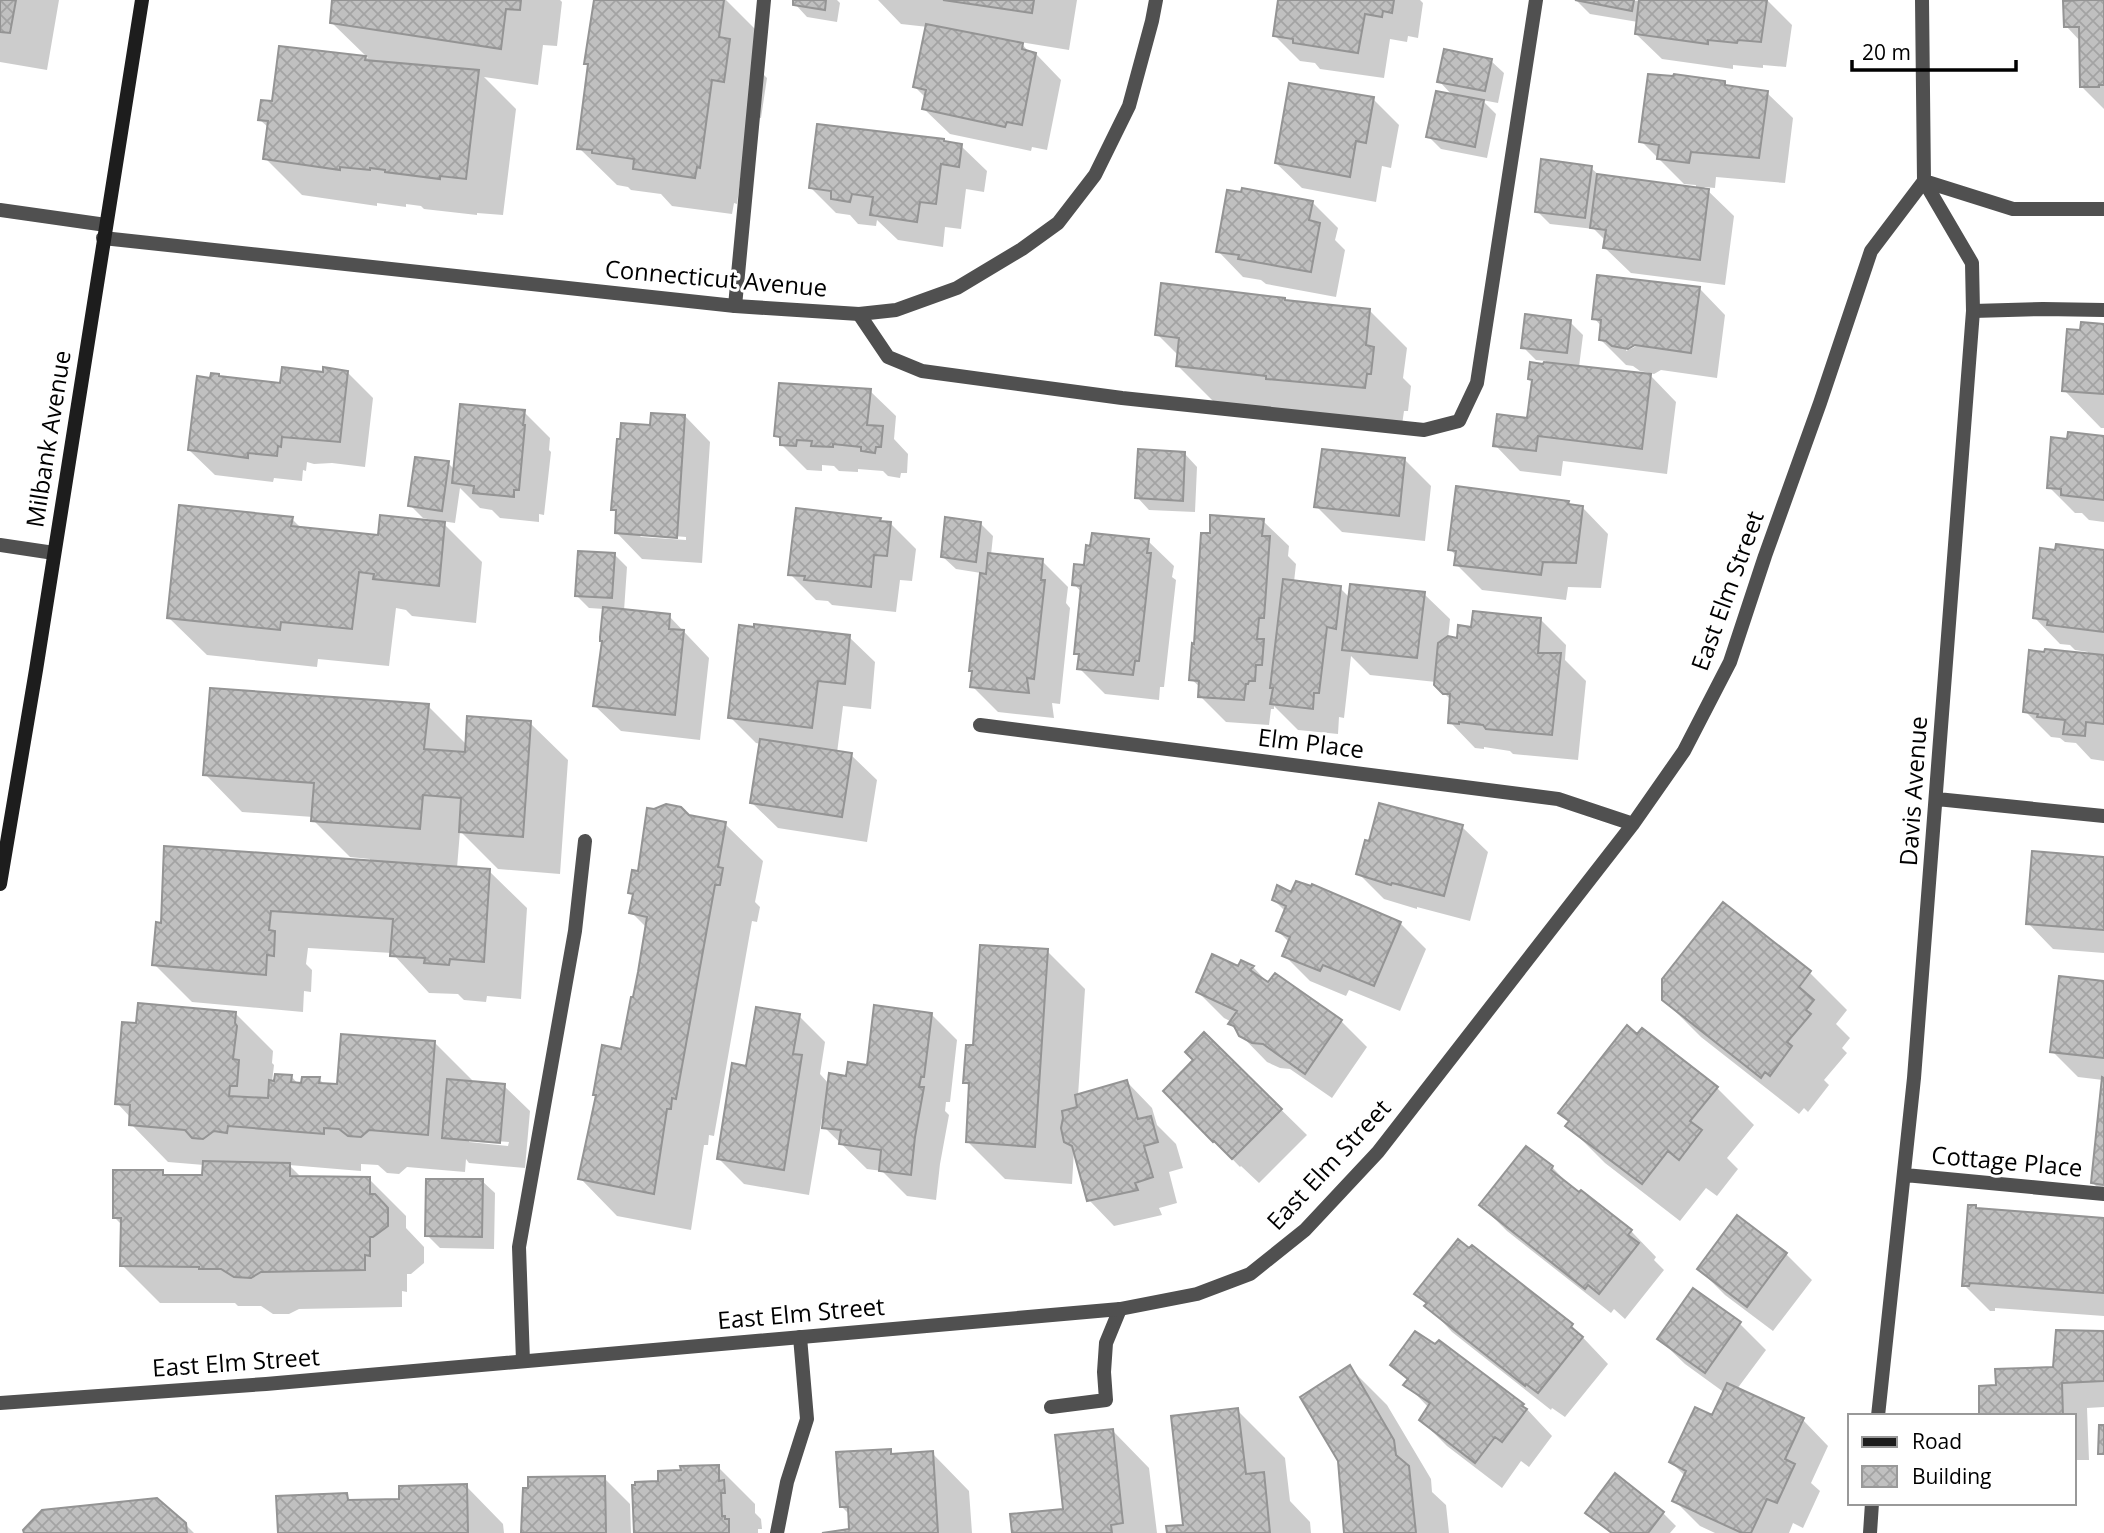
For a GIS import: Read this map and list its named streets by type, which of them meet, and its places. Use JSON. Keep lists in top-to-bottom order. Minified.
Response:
{"streets":{"main road":["Milbank Avenue"],"street":["Connecticut Avenue","East Elm Street","Elm Place","Davis Avenue","Cottage Place"]},"crossings":[["Connecticut Avenue","Milbank Avenue"],["East Elm Street","Elm Place"],["East Elm Street","Davis Avenue"],["Davis Avenue","Cottage Place"]],"legend":["Road","Building"],"scale_bar":"20 m"}
